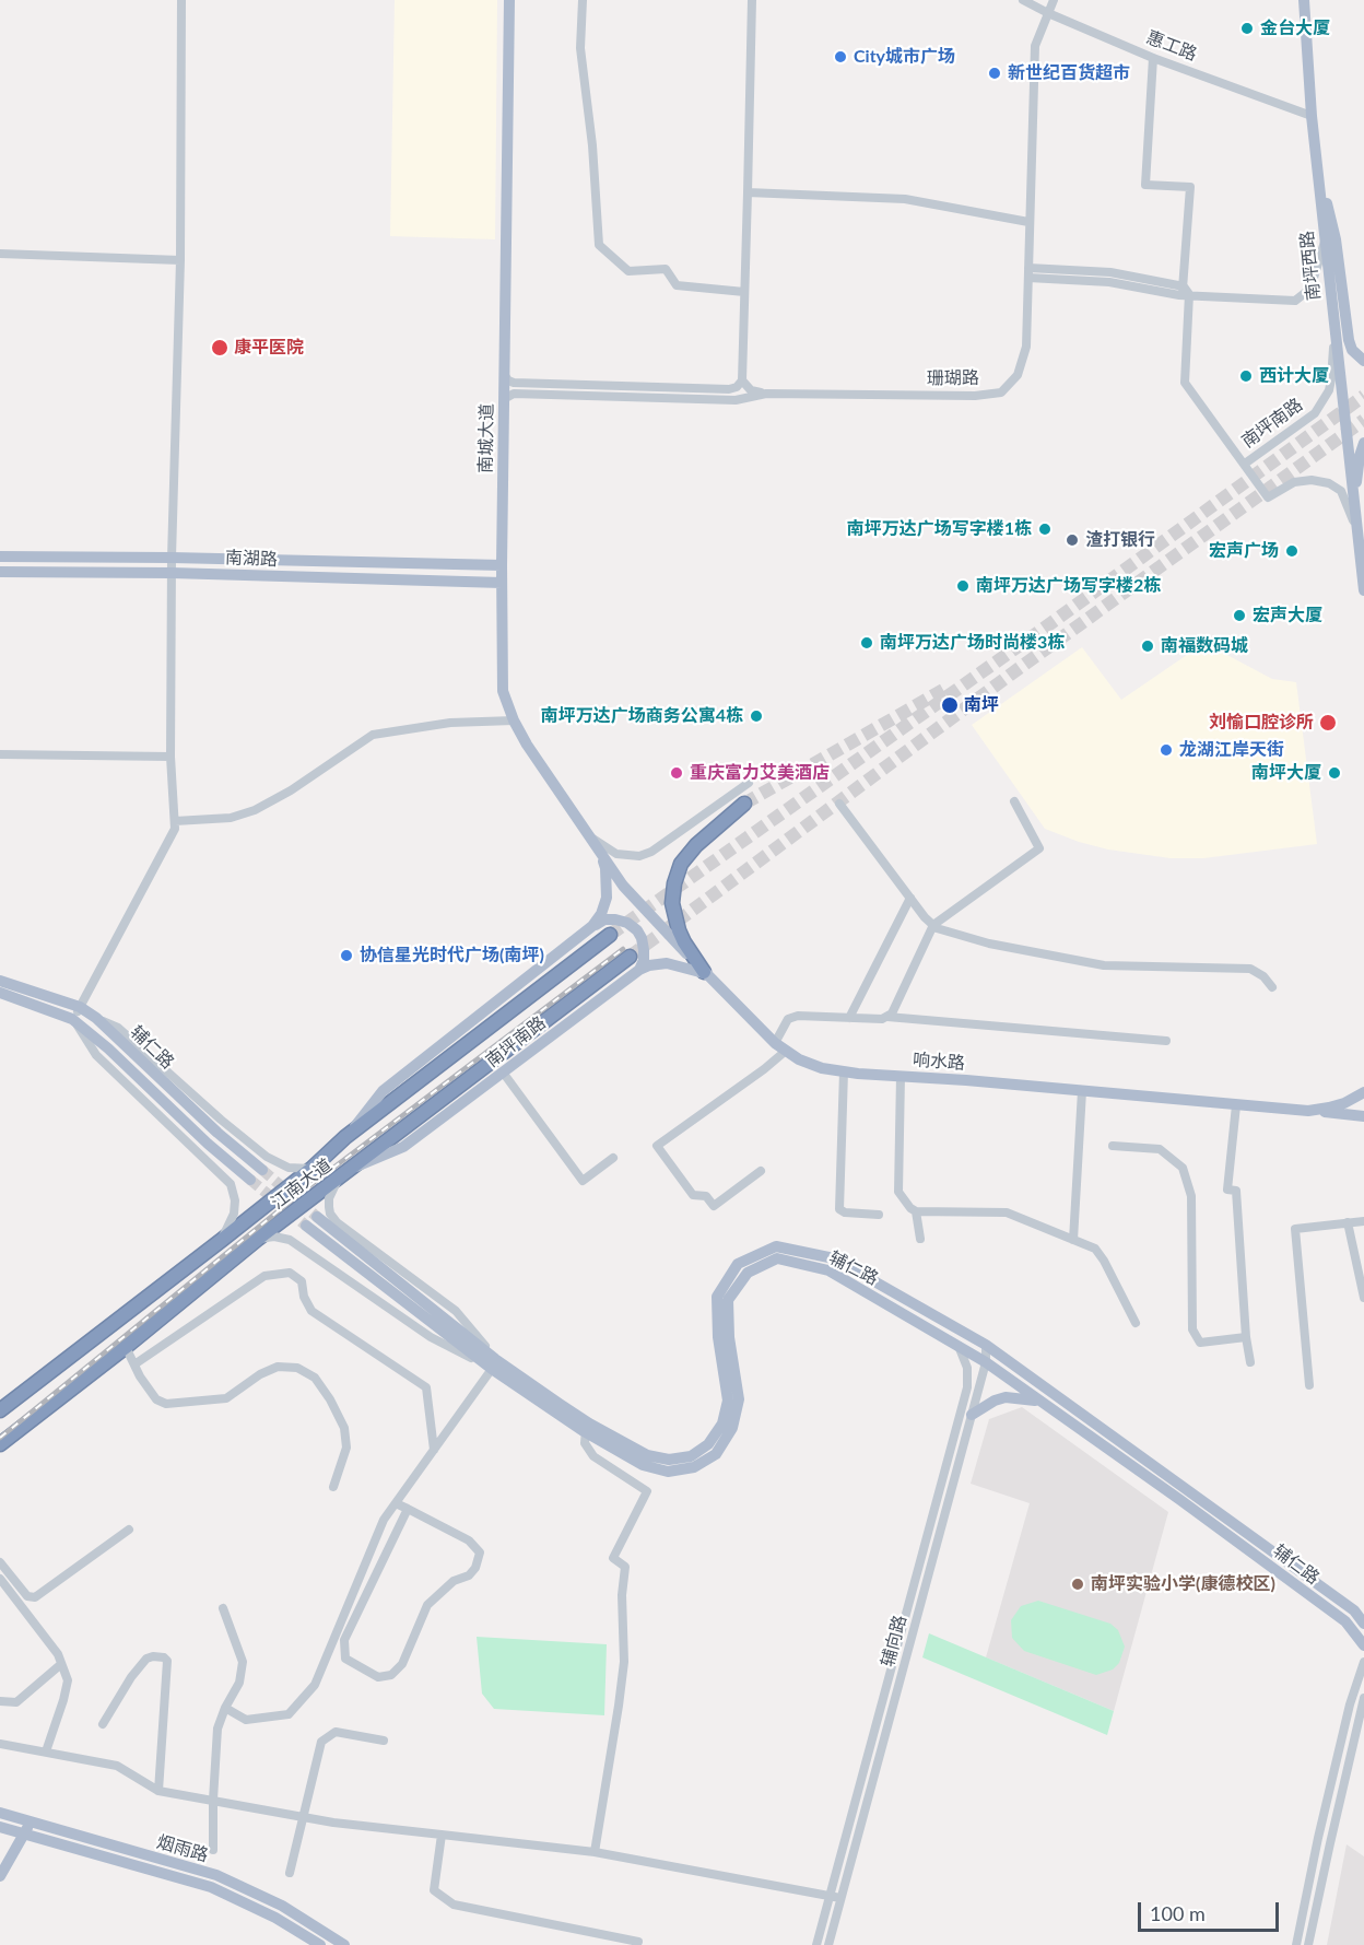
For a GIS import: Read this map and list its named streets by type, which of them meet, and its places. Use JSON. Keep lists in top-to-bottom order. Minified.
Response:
{"streets":{"highway":["江南大道"],"main road":["南坪西路","南坪南路","南城大道","南湖路","辅仁路","响水路","烟雨路"],"street":["惠工路","珊瑚路","辅向路"]},"crossings":[["惠工路","南坪西路"],["惠工路","珊瑚路"],["南坪西路","南坪南路"],["珊瑚路","南城大道"],["南坪南路","响水路"],["南坪南路","江南大道"],["南城大道","南湖路"],["南城大道","响水路"],["辅仁路","辅向路"]],"places":["金台大厦","City城市广场","新世纪百货超市","康平医院","西计大厦","南坪万达广场写字楼1栋","渣打银行","宏声广场","南坪万达广场写字楼2栋","宏声大厦","南坪万达广场时尚楼3栋","南福数码城","南坪","南坪万达广场商务公寓4栋","刘愉口腔诊所","龙湖江岸天街","重庆富力艾美酒店","南坪大厦","协信星光时代广场(南坪)","南坪实验小学(康德校区)"],"scale_bar":"100 m"}
